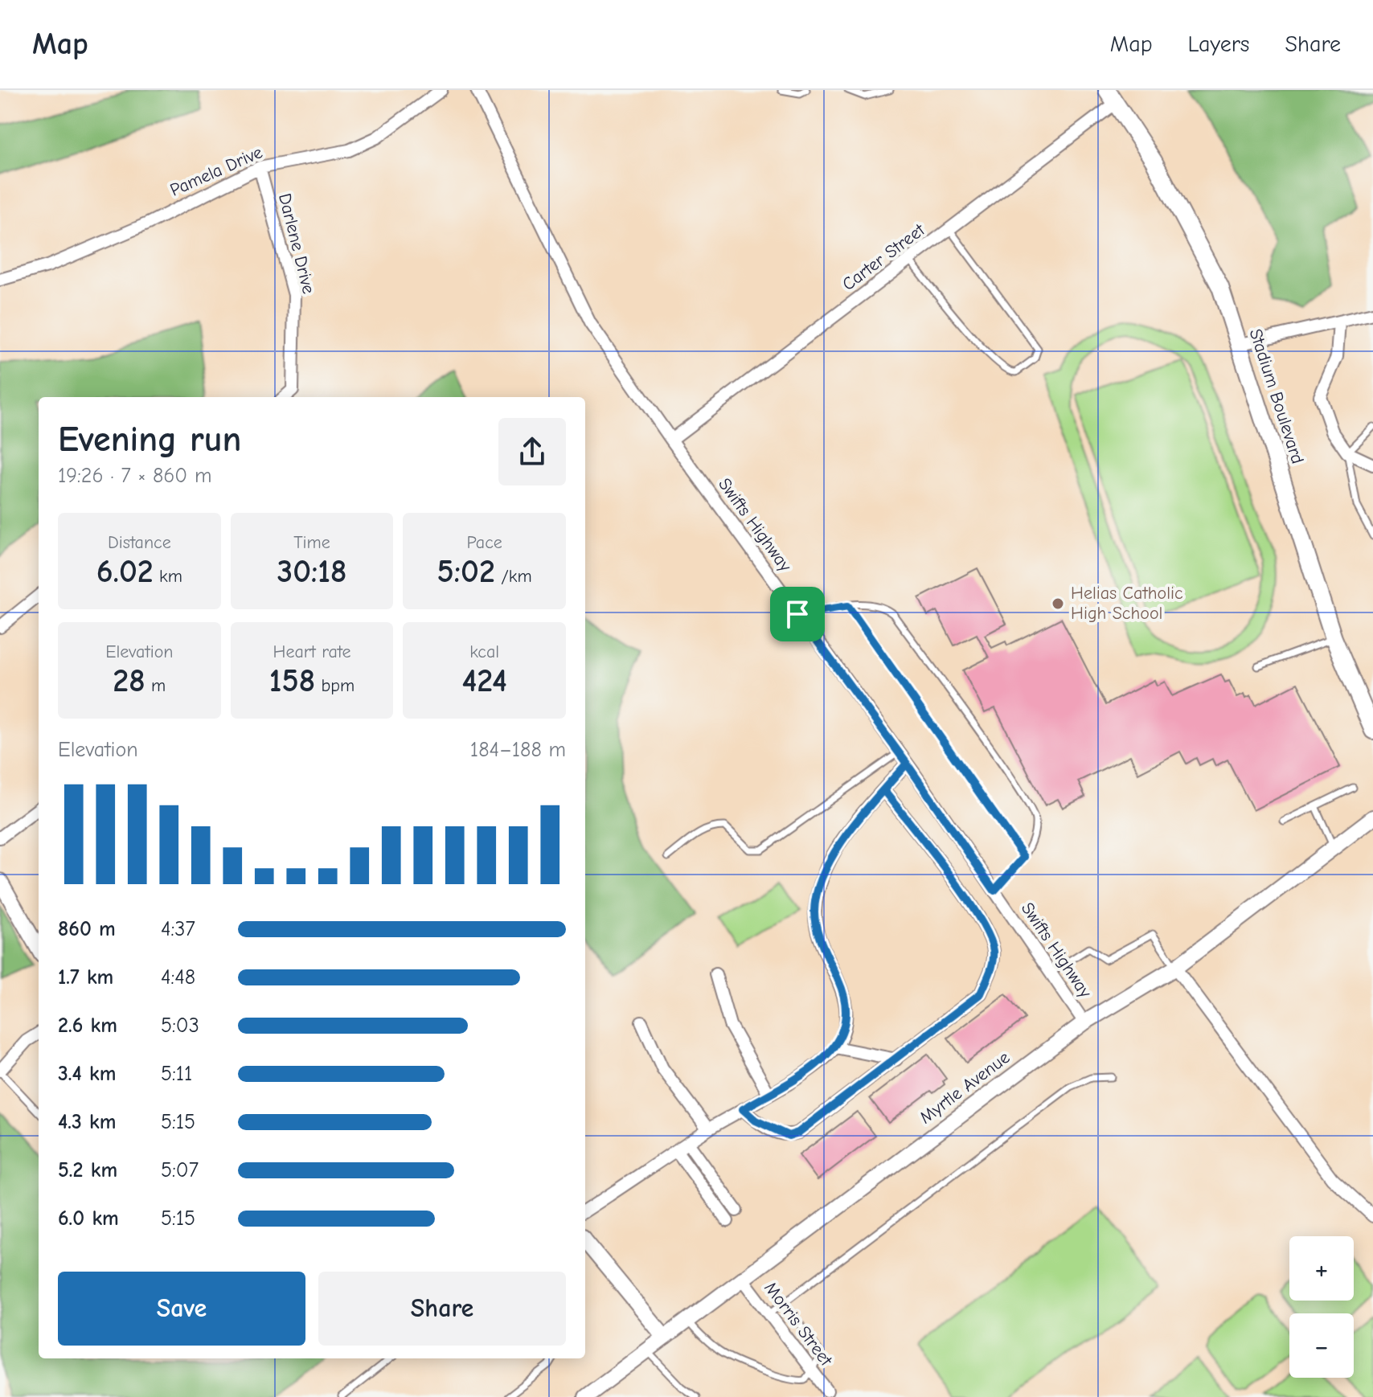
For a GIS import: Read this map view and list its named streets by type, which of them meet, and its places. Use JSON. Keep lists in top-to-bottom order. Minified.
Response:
{"streets":{"main road":["Stadium Boulevard"],"street":["Pamela Drive","Darlene Drive","Carter Street","Swifts Highway","Myrtle Avenue","Morris Street"]},"crossings":[["Pamela Drive","Darlene Drive"],["Carter Street","Stadium Boulevard"],["Carter Street","Swifts Highway"],["Swifts Highway","Myrtle Avenue"],["Myrtle Avenue","Morris Street"]],"places":["Helias Catholic High School"],"page":{"header":"Map","nav":["Map","Layers","Share"],"heading":["Evening run","19:26 · 7 × 860 m"],"stats":[["Distance","6.02 km"],["Time","30:18"],["Pace","5:02 /km"],["Elevation","28 m"],["Heart rate","158 bpm"],["kcal","424"]],"chart":["Elevation","184–188 m"],"list":[{"name":"860 m","note":"4:37"},{"name":"1.7 km","note":"4:48"},{"name":"2.6 km","note":"5:03"},{"name":"3.4 km","note":"5:11"},{"name":"4.3 km","note":"5:15"},{"name":"5.2 km","note":"5:07"},{"name":"6.0 km","note":"5:15"}],"map_buttons":["+","−"],"buttons":["Save","Share"]}}
